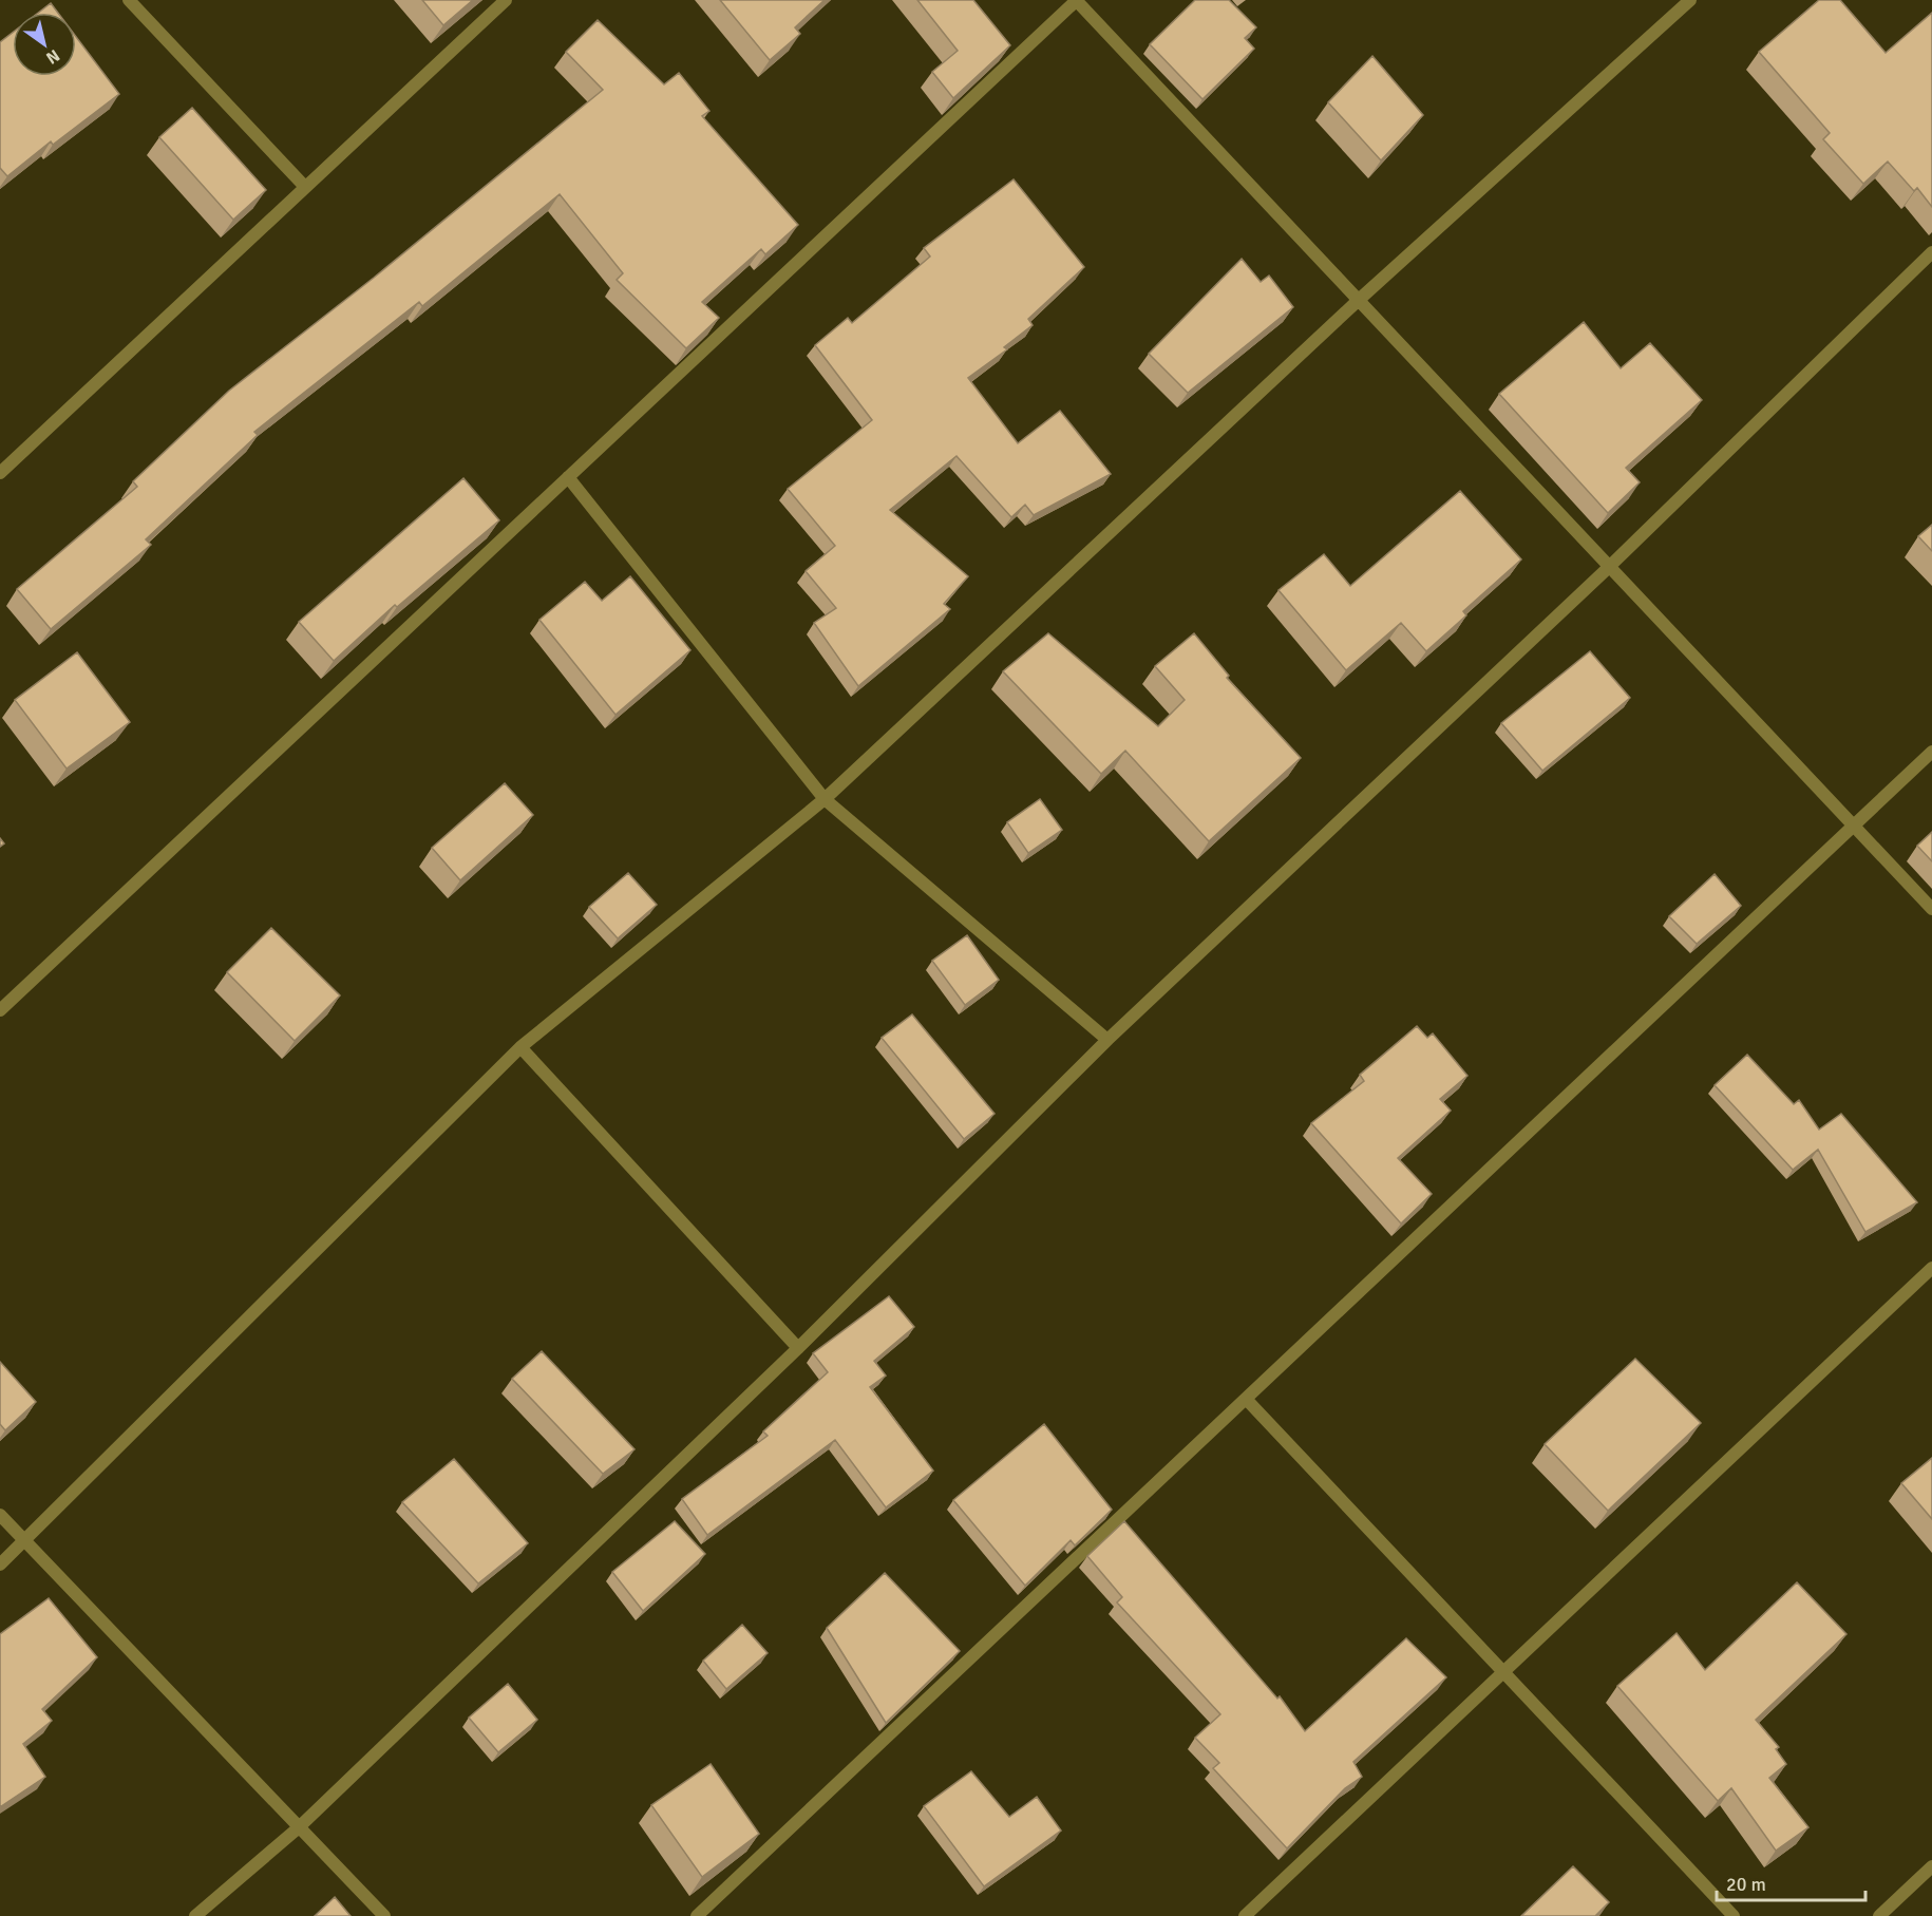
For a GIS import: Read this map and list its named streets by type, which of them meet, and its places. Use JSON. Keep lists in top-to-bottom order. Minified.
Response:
{"scale_bar":"20 m","north":"bottom right"}
